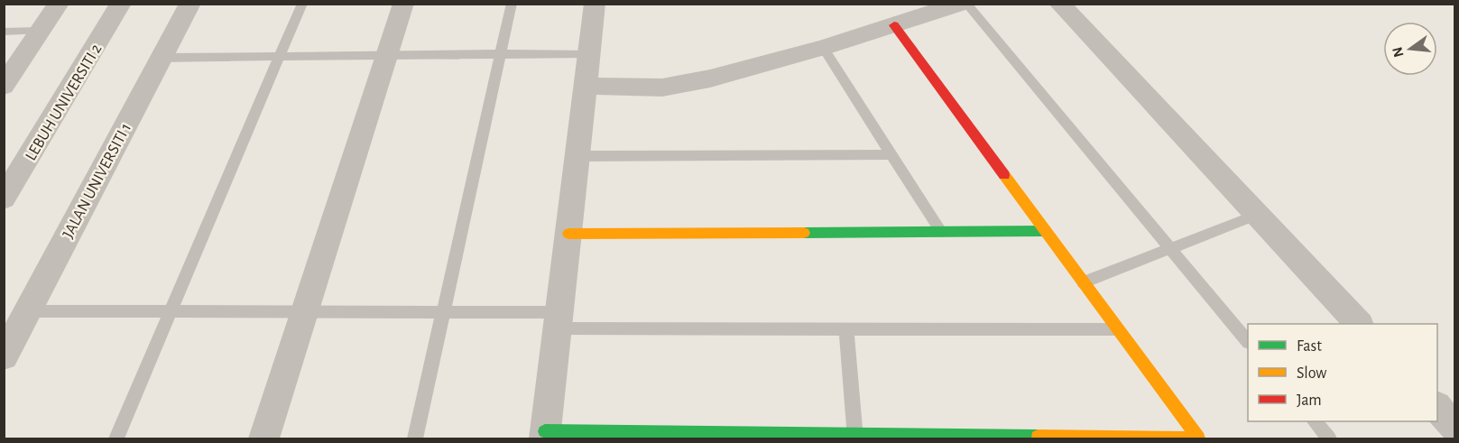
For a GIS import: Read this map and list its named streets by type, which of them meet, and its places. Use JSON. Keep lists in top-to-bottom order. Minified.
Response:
{"streets":{"street":["LEBUH UNIVERSITI 2","JALAN UNIVERSITI 1"]},"legend":["Fast","Slow","Jam"],"north":"left"}
